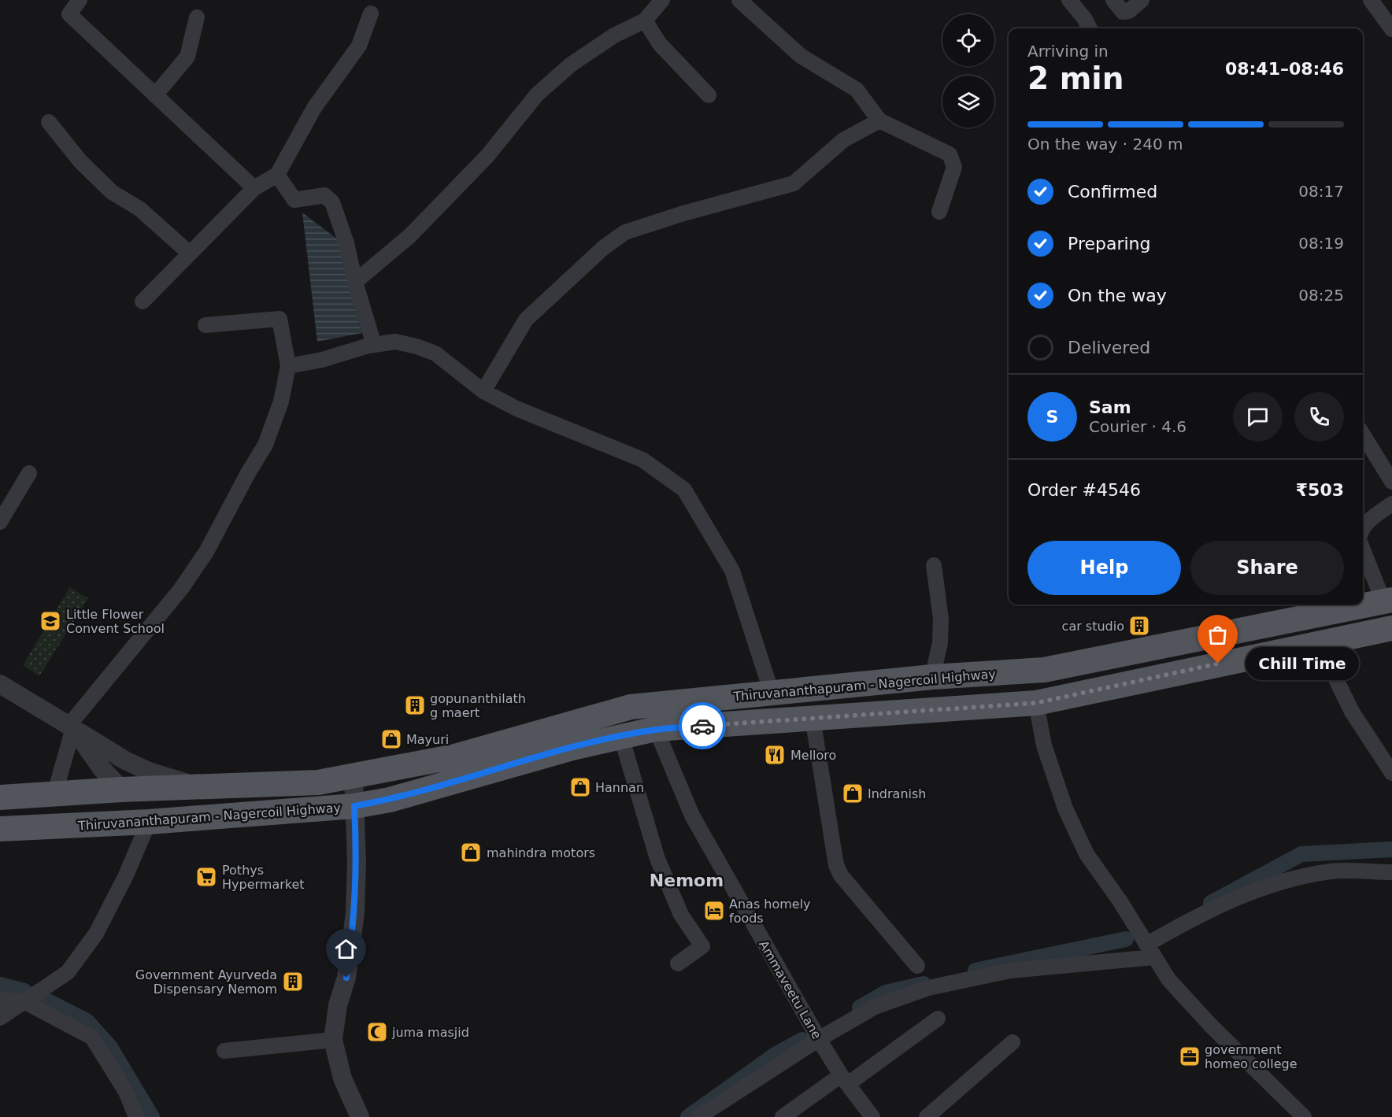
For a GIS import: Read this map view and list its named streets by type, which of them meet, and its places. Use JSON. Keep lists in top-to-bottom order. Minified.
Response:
{"streets":{"main road":["Thiruvananthapuram - Nagercoil Highway"],"street":["Ammaveetu Lane"]},"crossings":[["Thiruvananthapuram - Nagercoil Highway","Ammaveetu Lane"]],"districts":["Nemom"],"places":{"school or university":["Little Flower Convent School"],"building":["car studio","gopunanthilath g maert","Government Ayurveda Dispensary Nemom"],"other":["Chill Time"],"shop":["Mayuri","Hannan","Indranish","mahindra motors"],"restaurant":["Melloro"],"supermarket":["Pothys Hypermarket"],"hotel":["Anas homely foods"],"mosque":["juma masjid"],"office":["government homeo college"]},"page":{"heading":["2 min","Arriving in","08:41–08:46"],"panel":["Sam","Courier · 4.6","Order #4546","₹503"],"bar":"On the way · 240 m","list":[["Confirmed","08:17"],["Preparing","08:19"],["On the way","08:25"],"Delivered"],"round":"S","buttons":["Help","Share"],"bubble":"Chill Time"}}
